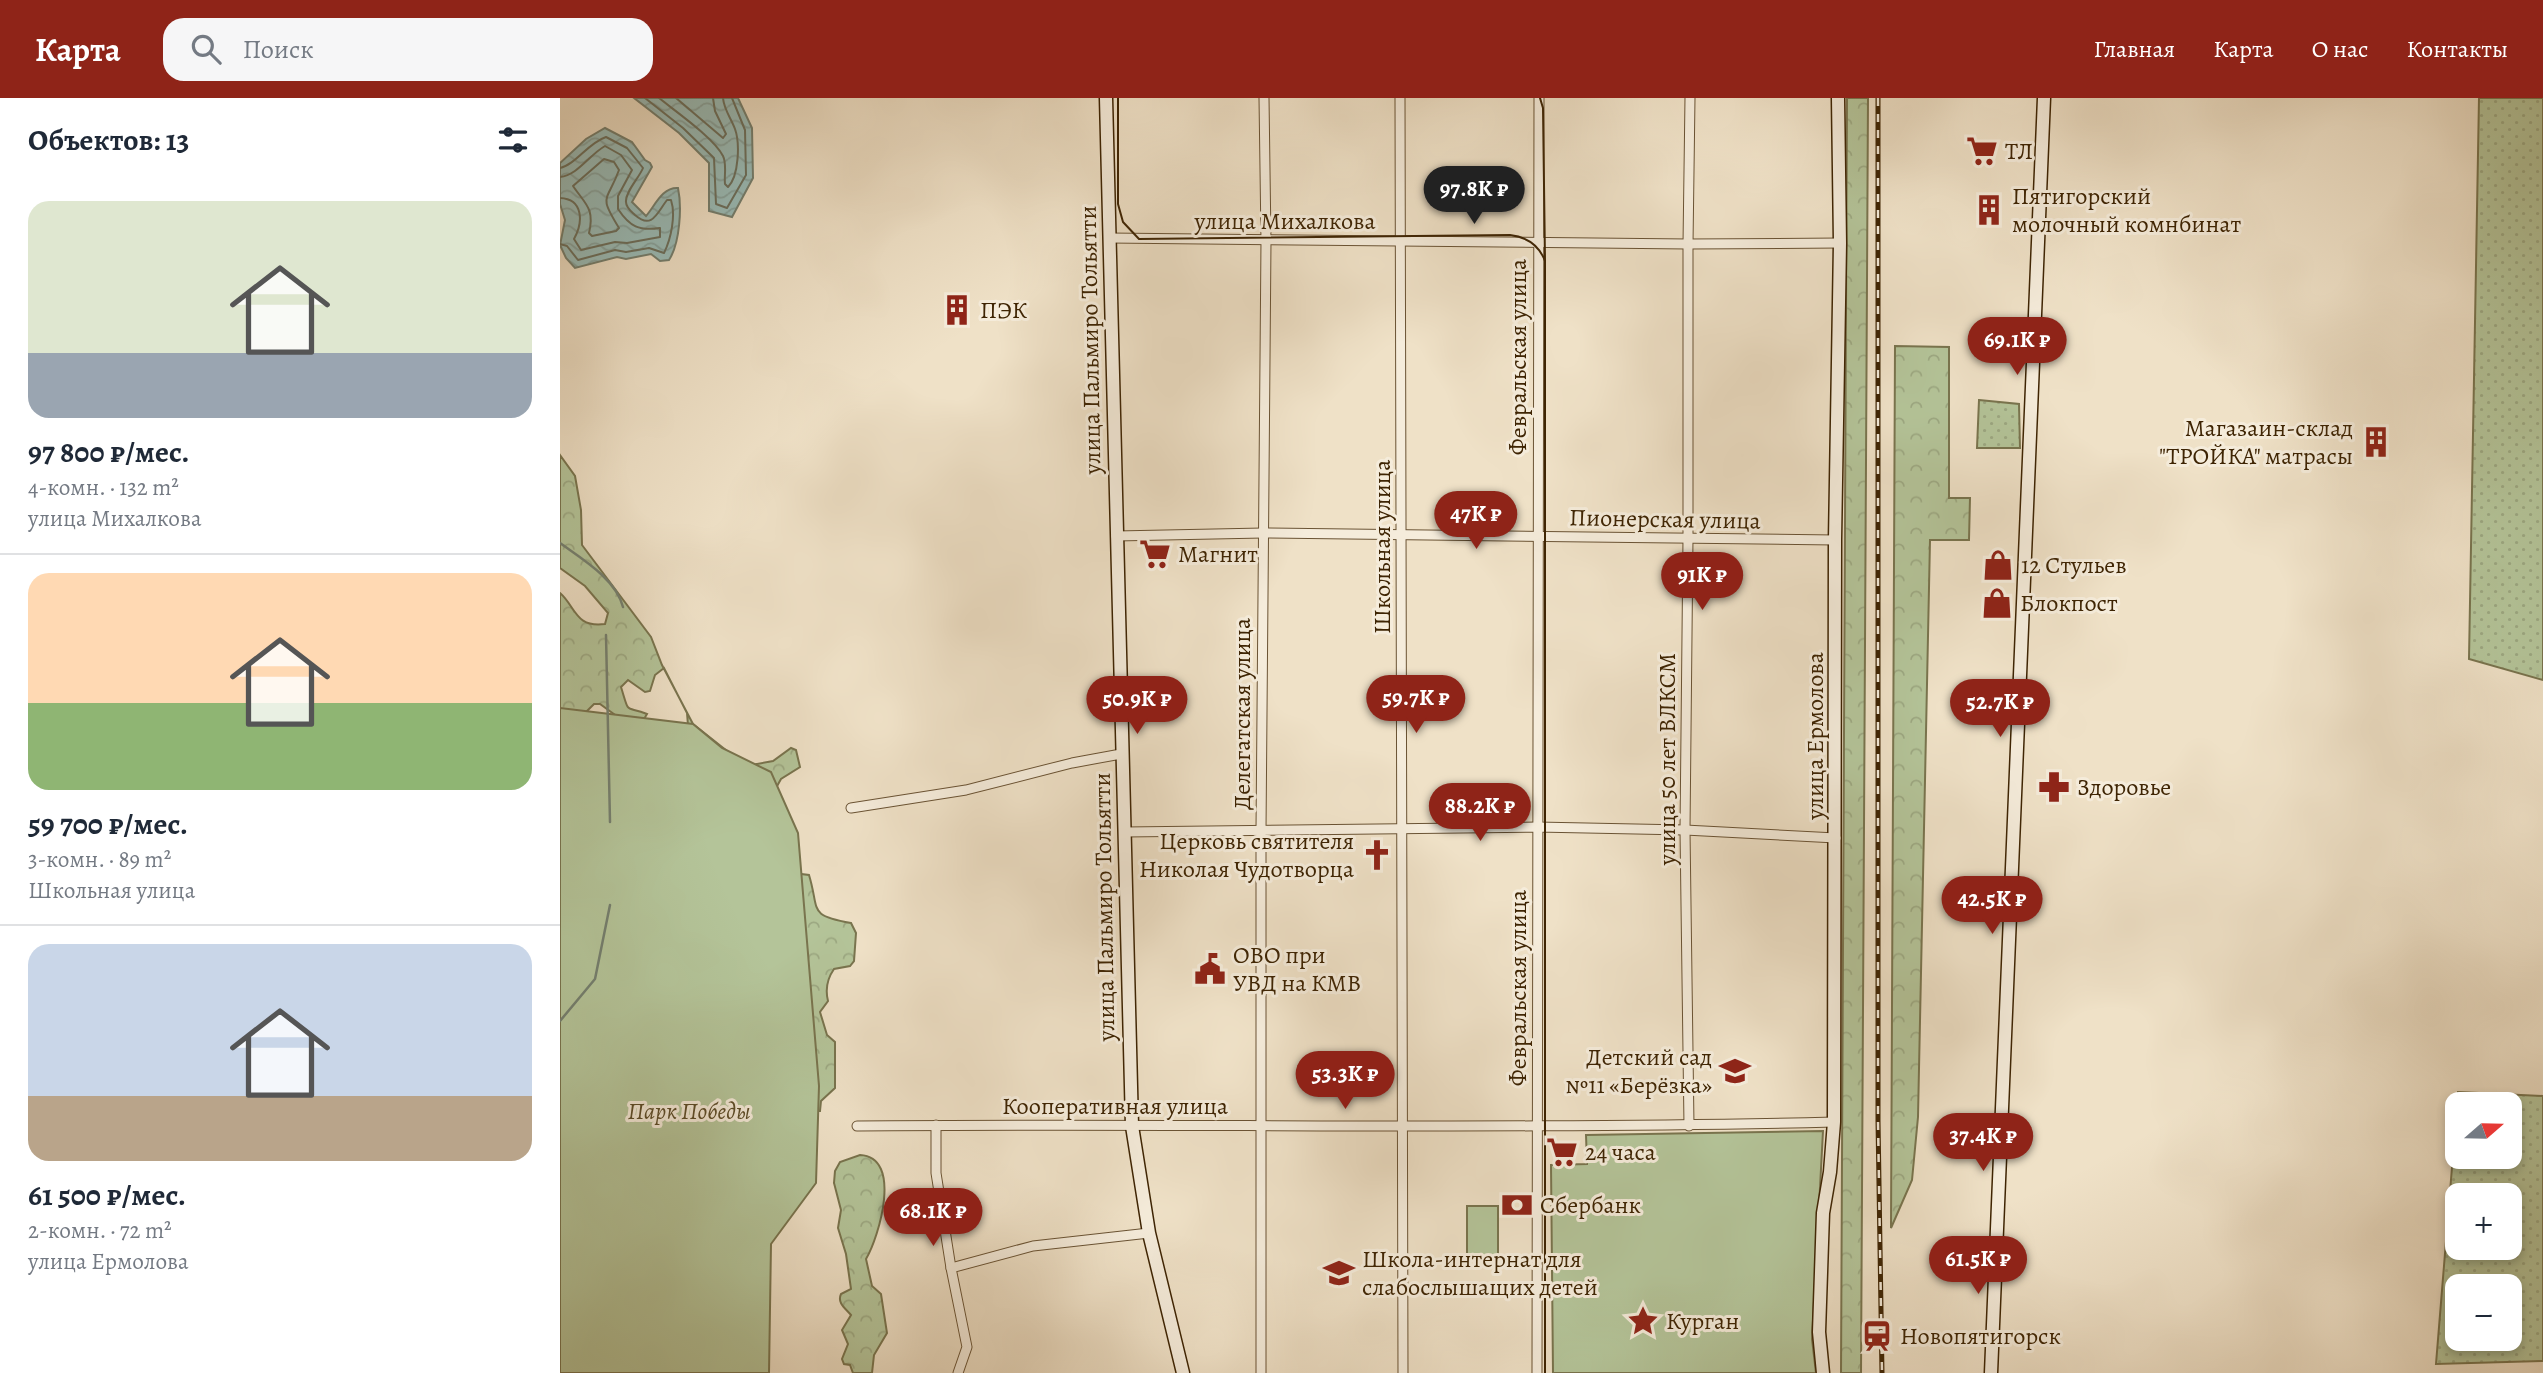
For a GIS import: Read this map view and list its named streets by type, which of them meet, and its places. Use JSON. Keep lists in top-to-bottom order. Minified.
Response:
{"streets":{"street":["улица Михалкова","улица Пальмиро Тольятти","Февральская улица","Пионерская улица","Школьная улица","Делегатская улица","улица Ермолова","улица 50 лет ВЛКСМ","Кооперативная улица"]},"crossings":[["улица Михалкова","улица Пальмиро Тольятти"],["улица Михалкова","Февральская улица"],["улица Михалкова","Школьная улица"],["улица Михалкова","Делегатская улица"],["улица Михалкова","улица Ермолова"],["улица Михалкова","улица 50 лет ВЛКСМ"],["улица Пальмиро Тольятти","Пионерская улица"],["улица Пальмиро Тольятти","Кооперативная улица"],["Февральская улица","Пионерская улица"],["Февральская улица","Кооперативная улица"],["Пионерская улица","Школьная улица"],["Пионерская улица","Делегатская улица"],["Пионерская улица","улица Ермолова"],["Пионерская улица","улица 50 лет ВЛКСМ"],["Школьная улица","Кооперативная улица"],["Делегатская улица","Кооперативная улица"],["улица Ермолова","Кооперативная улица"],["улица 50 лет ВЛКСМ","Кооперативная улица"]],"parks":["Парк Победы"],"places":{"supermarket":["ТЛ","Магнит","24 часа"],"building":["Пятигорский молочный комнбинат","ПЭК","Магазаин-склад \"ТРОЙКА\" матрасы"],"shop":["12 Стульев","Блокпост"],"pharmacy":["Здоровье"],"church":["Церковь святителя Николая Чудотворца"],"public building":["ОВО при УВД на КМВ"],"school or university":["Детский сад №11 «Берёзка»","Школа-интернат для слабослышащих детей"],"bank":["Сбербанк"],"place":["Курган"],"station":["Новопятигорск"]},"north":"right","page":{"header":"Карта","search":"Поиск","nav":["Главная","Карта","О нас","Контакты"],"heading":"Объектов: 13","price":["97.8K ₽","69.1K ₽","47K ₽","91K ₽","59.7K ₽","50.9K ₽","52.7K ₽","88.2K ₽","42.5K ₽","53.3K ₽","37.4K ₽","68.1K ₽","61.5K ₽"],"list":[{"name":"97 800 ₽/мес.","note":"4-комн. · 132 m² · улица Михалкова"},{"name":"59 700 ₽/мес.","note":"3-комн. · 89 m² · Школьная улица"},{"name":"61 500 ₽/мес.","note":"2-комн. · 72 m² · улица Ермолова"}],"map_buttons":["+","−"]}}
